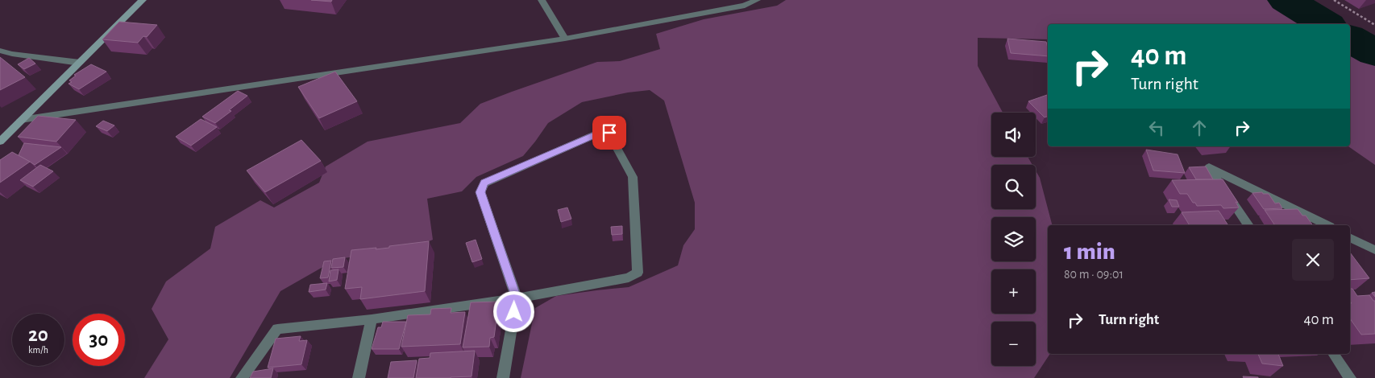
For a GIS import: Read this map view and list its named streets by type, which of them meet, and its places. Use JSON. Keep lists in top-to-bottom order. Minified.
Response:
{"page":{"turn":["40 m","Turn right"],"map_buttons":["+","−"],"heading":["1 min","80 m · 09:01"],"list":[{"name":"Turn right","value":"40 m"}],"speed":"20 km/h","limit":"30"}}
